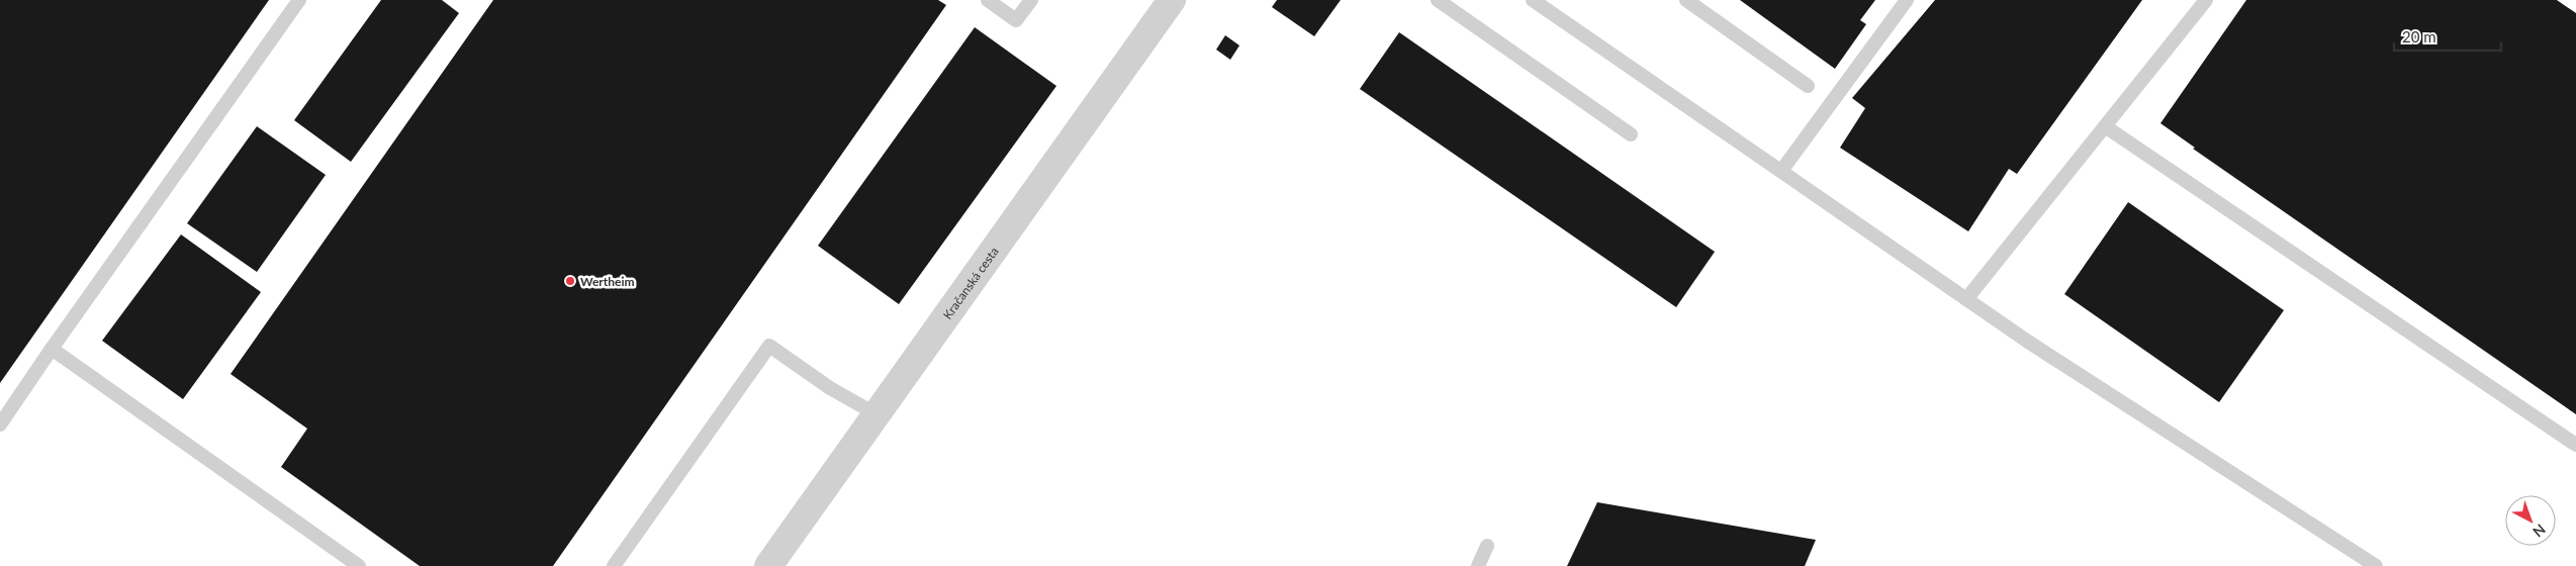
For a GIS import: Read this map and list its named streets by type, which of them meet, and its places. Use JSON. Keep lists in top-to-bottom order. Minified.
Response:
{"streets":{"street":["Kračanská cesta"]},"places":["Wertheim"],"scale_bar":"20 m","north":"bottom right"}
